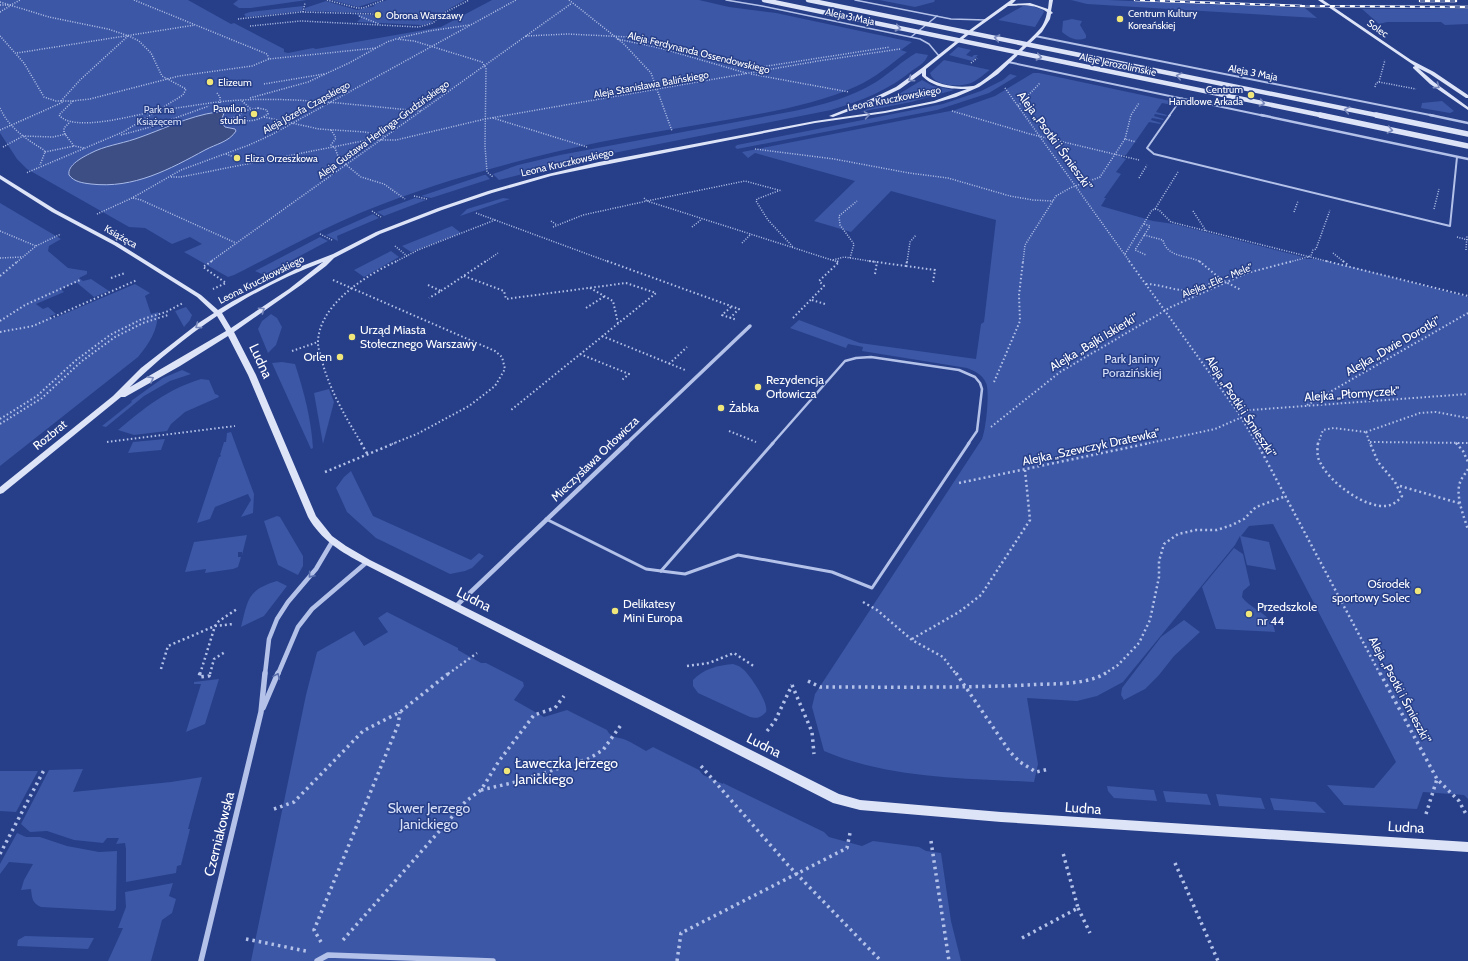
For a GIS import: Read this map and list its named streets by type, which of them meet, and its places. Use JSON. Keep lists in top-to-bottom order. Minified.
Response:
{"streets":{"street":["Aleja 3 Maja","Solec","Aleje Jerozolimskie","Leona Kruczkowskiego","Książęca","Ludna","Rozbrat","Mieczysława Orłowicza","Czerniakowska"],"path":["Aleja Ferdynanda Ossendowskiego","Aleja Stanisława Balińskiego","Aleja Józefa Czapskiego","Aleja Gustawa Herlinga-Grudzińskiego","Aleja „Psotki i Śmieszki”","Alejka „Ele - Mele”","Alejka „Bajki Iskierki”","Alejka „Dwie Dorotki”","Alejka „Płomyczek”","Alejka „Szewczyk Dratewka”"]},"crossings":[["Aleja 3 Maja","Leona Kruczkowskiego"],["Aleja Ferdynanda Ossendowskiego","Aleja Stanisława Balińskiego"],["Aleja Stanisława Balińskiego","Aleja Józefa Czapskiego"],["Aleja Stanisława Balińskiego","Aleja Gustawa Herlinga-Grudzińskiego"],["Leona Kruczkowskiego","Książęca"],["Leona Kruczkowskiego","Ludna"],["Leona Kruczkowskiego","Rozbrat"],["Aleja „Psotki i Śmieszki”","Alejka „Ele - Mele”"],["Aleja „Psotki i Śmieszki”","Alejka „Bajki Iskierki”"],["Aleja „Psotki i Śmieszki”","Alejka „Płomyczek”"],["Aleja „Psotki i Śmieszki”","Alejka „Szewczyk Dratewka”"],["Książęca","Ludna"],["Książęca","Rozbrat"],["Alejka „Ele - Mele”","Alejka „Bajki Iskierki”"],["Alejka „Dwie Dorotki”","Alejka „Płomyczek”"],["Ludna","Rozbrat"],["Ludna","Mieczysława Orłowicza"],["Ludna","Czerniakowska"]],"parks":["Park na Książęcem","Park Janiny Porazińskiej","Skwer Jerzego Janickiego"],"places":["Obrona Warszawy","Centrum Kultury Koreańskiej","Elizeum","Centrum Handlowe Arkada","Pawilon studni","Eliza Orzeszkowa","Urząd Miasta Stołecznego Warszawy","Orlen","Rezydencja Orłowicza","Żabka","Ośrodek sportowy Solec","Delikatesy Mini Europa","Przedszkole nr 44","Ławeczka Jerzego Janickiego"]}
